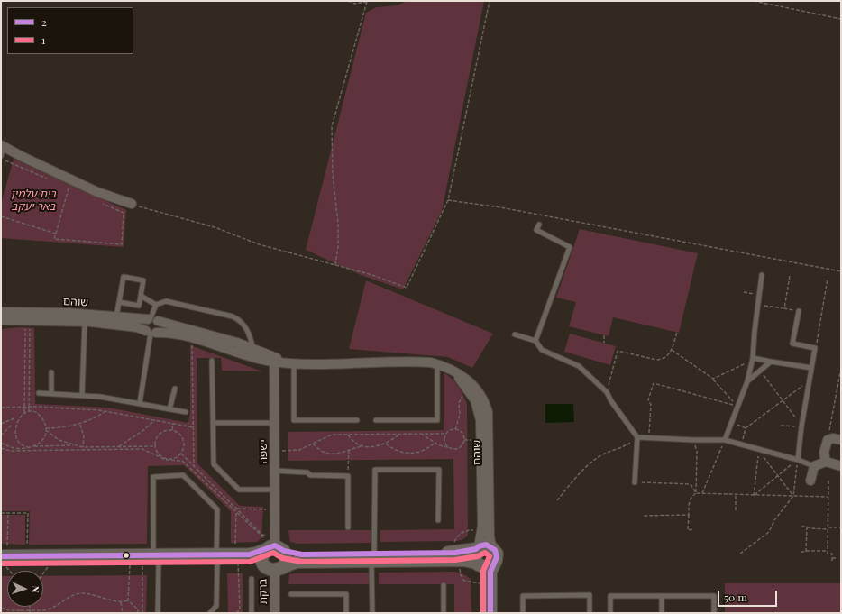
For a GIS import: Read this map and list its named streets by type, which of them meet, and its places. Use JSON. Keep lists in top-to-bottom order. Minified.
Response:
{"streets":{"street":["שוהם","ישפה","ברקת"]},"crossings":[["שוהם","ישפה"]],"parks":["בית עלמין באר יעקב"],"lines":["transit line 2","transit line 1"],"legend":["2","1"],"scale_bar":"50 m","north":"right"}
